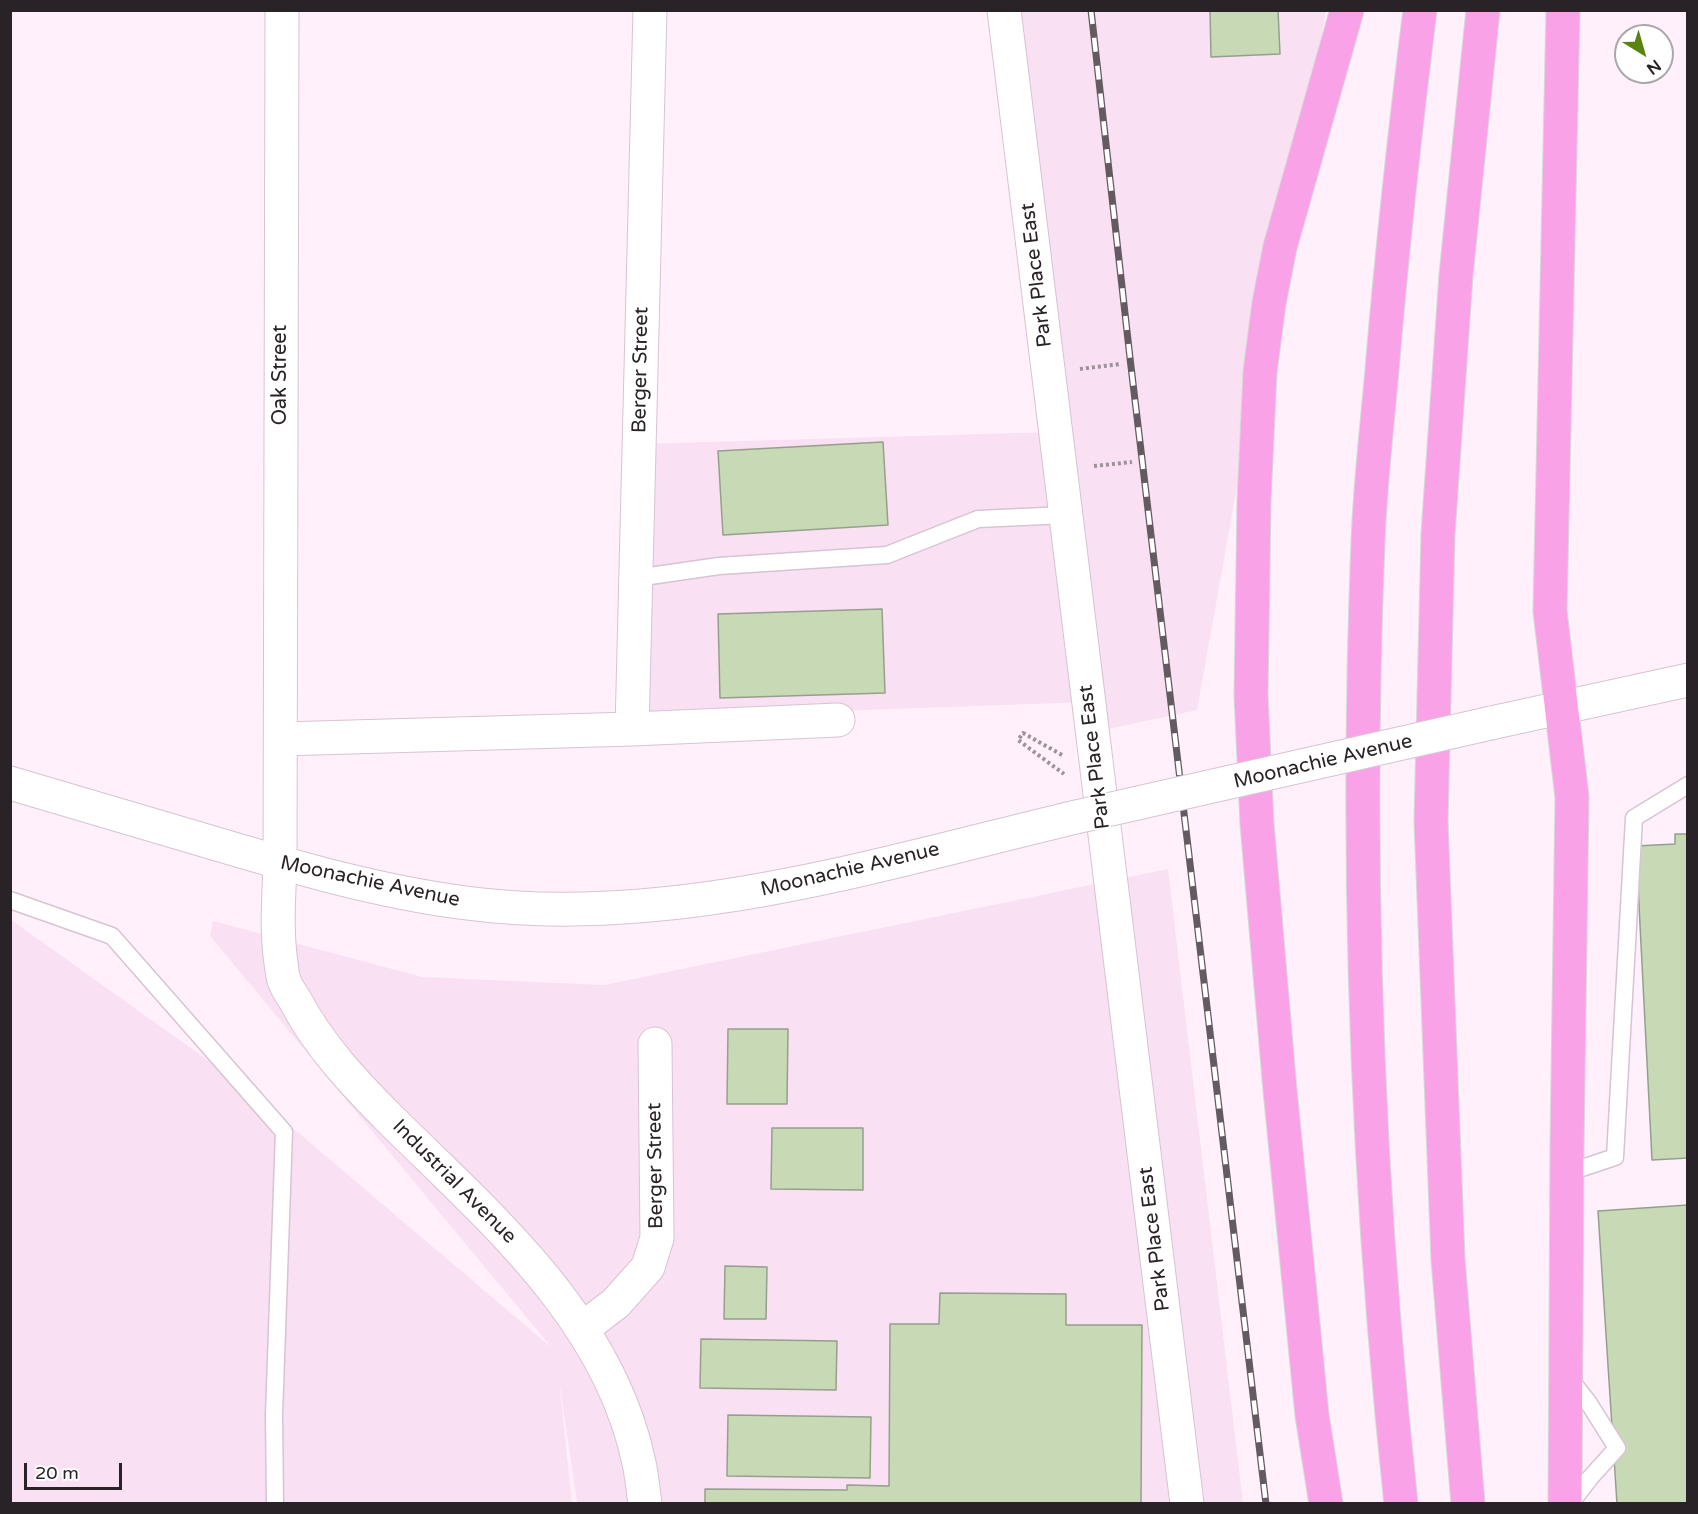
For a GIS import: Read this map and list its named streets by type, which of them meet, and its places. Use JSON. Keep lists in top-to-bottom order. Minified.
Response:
{"streets":{"street":["Park Place East","Berger Street","Oak Street","Moonachie Avenue","Industrial Avenue"]},"crossings":[["Berger Street","Industrial Avenue"],["Oak Street","Moonachie Avenue"],["Oak Street","Industrial Avenue"],["Moonachie Avenue","Industrial Avenue"]],"scale_bar":"20 m","north":"bottom right"}
